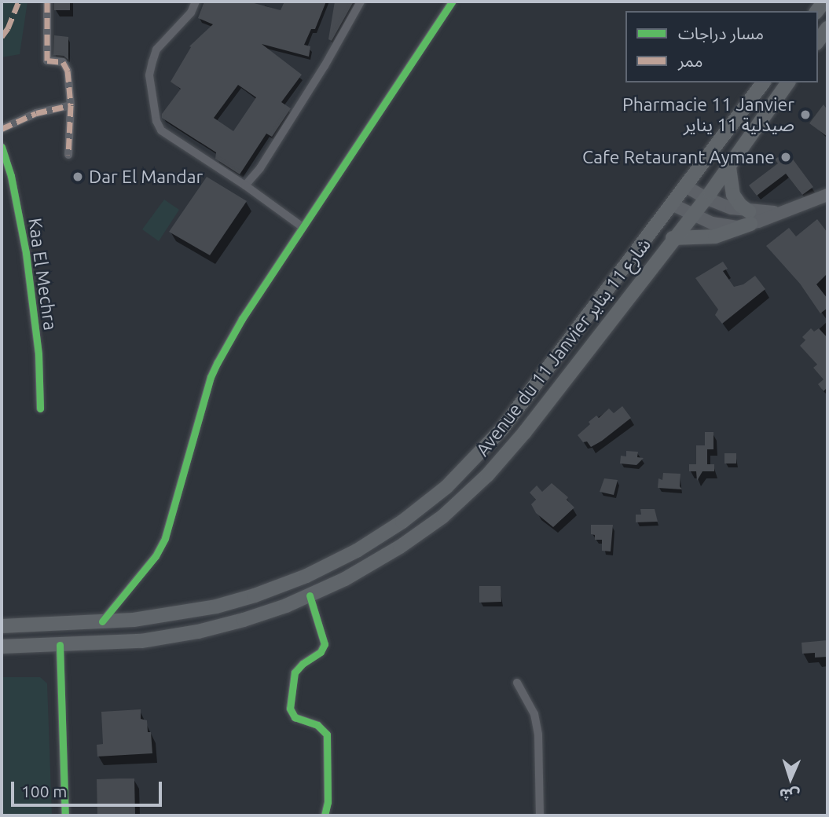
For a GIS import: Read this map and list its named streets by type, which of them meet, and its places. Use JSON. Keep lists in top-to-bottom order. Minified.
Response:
{"streets":{"main road":["Avenue du 11 Janvier شارع 11 يناير"],"street":["Kaa El Mechra"]},"places":["Pharmacie 11 Janvier صيدلية 11 يناير","Cafe Retaurant Aymane","Dar El Mandar"],"legend":["مسار دراجات","ممر"],"scale_bar":"100 m","north":"bottom"}
